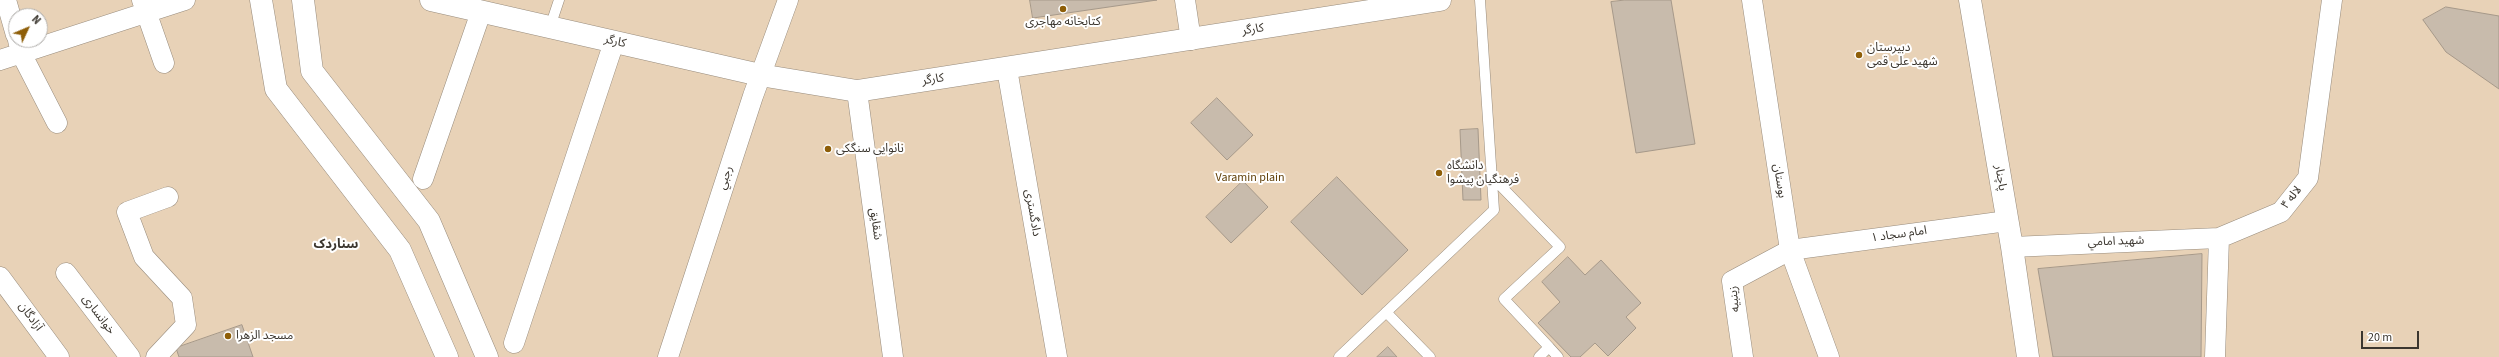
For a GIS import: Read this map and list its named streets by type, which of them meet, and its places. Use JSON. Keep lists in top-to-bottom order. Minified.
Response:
{"streets":{"main road":["کارگر","پاچنار"],"street":["رجبي","بوستان","لاله ۴","دادگستری","شقايق","امام سجاد ۱","شهيد امامي","زينبيه","خوانساری","آزادگان"]},"crossings":[["کارگر","رجبي"],["کارگر","دادگستری"],["کارگر","شقايق"],["پاچنار","امام سجاد ۱"],["پاچنار","شهيد امامي"],["بوستان","امام سجاد ۱"],["بوستان","زينبيه"],["لاله ۴","شهيد امامي"],["امام سجاد ۱","زينبيه"]],"districts":["سناردک"],"parks":["Varamin plain"],"places":["کتابخانه مهاجری","دبیرستان شهید علی قمی","نانوایی سنگکی","دانشگاه فرهنگیان پیشوا","مسجد الزهرا"],"scale_bar":"20 m","north":"top right"}
